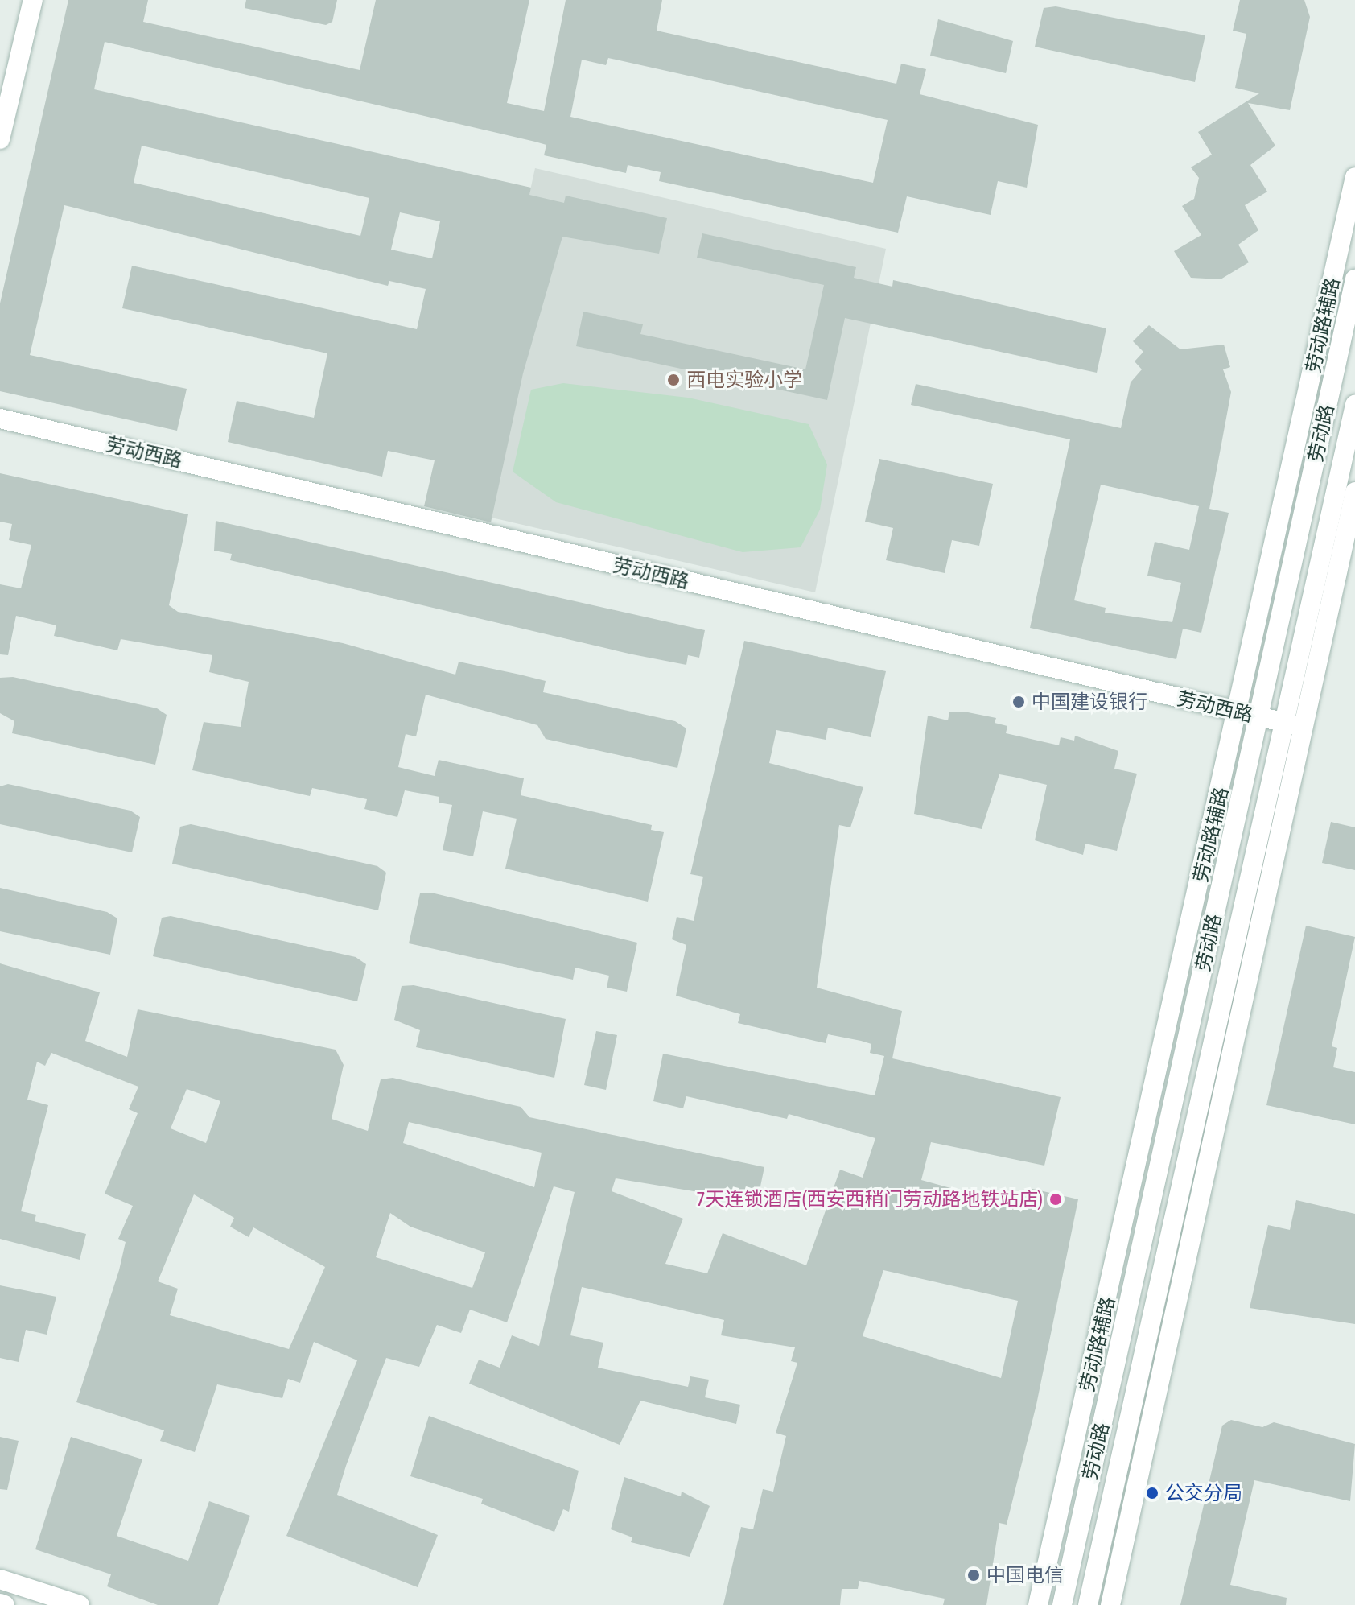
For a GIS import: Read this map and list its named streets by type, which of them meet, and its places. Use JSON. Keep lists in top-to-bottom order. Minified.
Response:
{"streets":{"street":["劳动路辅路","劳动路","劳动西路"]},"crossings":[["劳动路辅路","劳动西路"],["劳动路","劳动西路"]],"places":["西电实验小学","中国建设银行","7天连锁酒店(西安西稍门劳动路地铁站店)","公交分局","中国电信"]}
